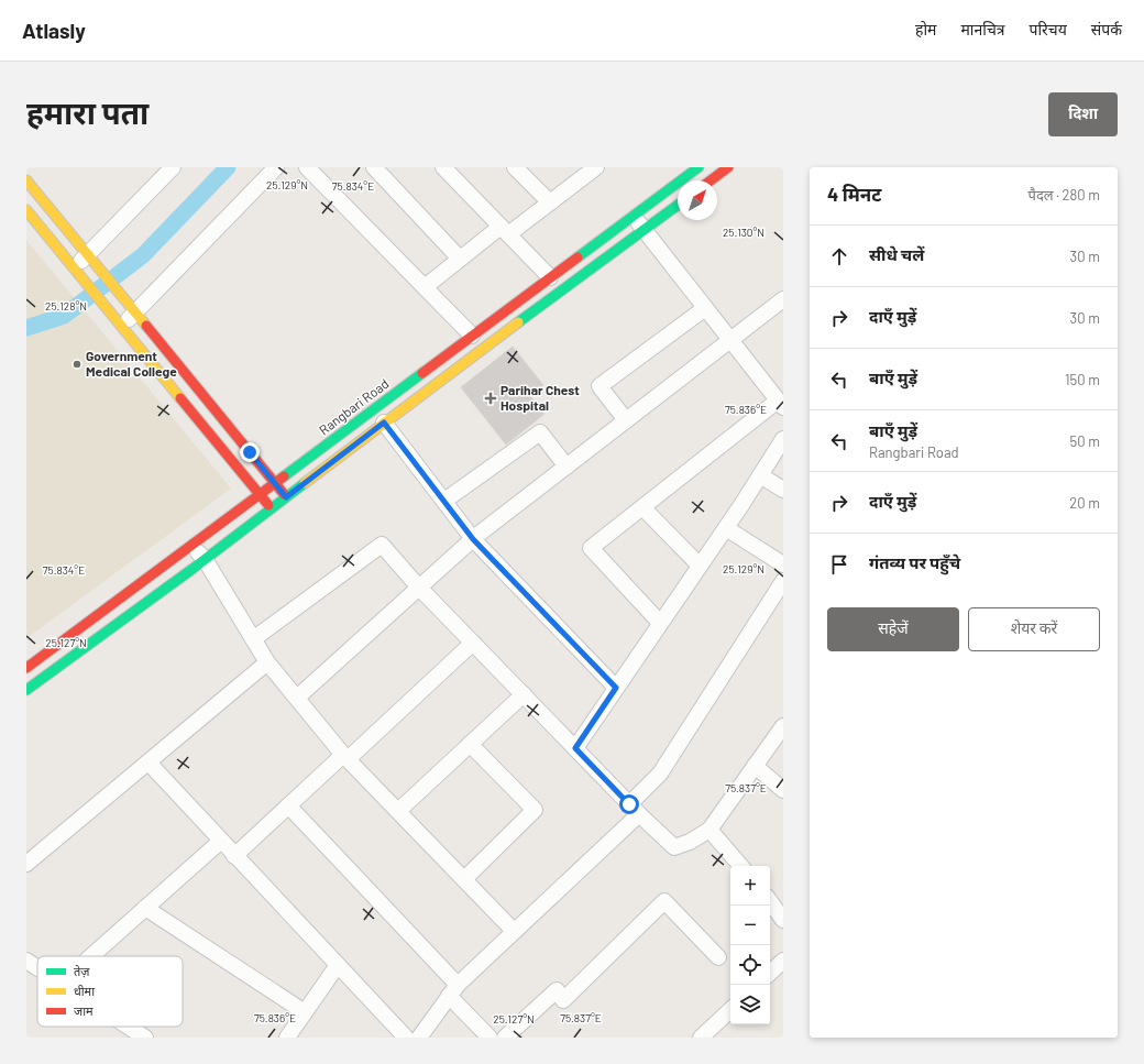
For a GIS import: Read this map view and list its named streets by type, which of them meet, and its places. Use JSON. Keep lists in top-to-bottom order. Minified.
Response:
{"streets":{"street":["Rangbari Road"]},"places":{"other":["Government Medical College"],"health":["Parihar Chest Hospital"]},"legend":["तेज़","धीमा","जाम"],"north":"top right","page":{"header":"Atlasly","nav":["होम","मानचित्र","परिचय","संपर्क"],"buttons":["दिशा",["सहेजें","शेयर करें"]],"title":"हमारा पता","heading":["4 मिनट","पैदल · 280 m"],"list":[["सीधे चलें","30 m"],["दाएँ मुड़ें","30 m"],["बाएँ मुड़ें","150 m"],["बाएँ मुड़ें","Rangbari Road","50 m"],["दाएँ मुड़ें","20 m"],"गंतव्य पर पहुँचे"],"map_buttons":["+","−"]},"coordinates":["25.129°N","75.834°E","25.130°N","25.128°N","75.836°E","25.127°N","75.837°E"]}
